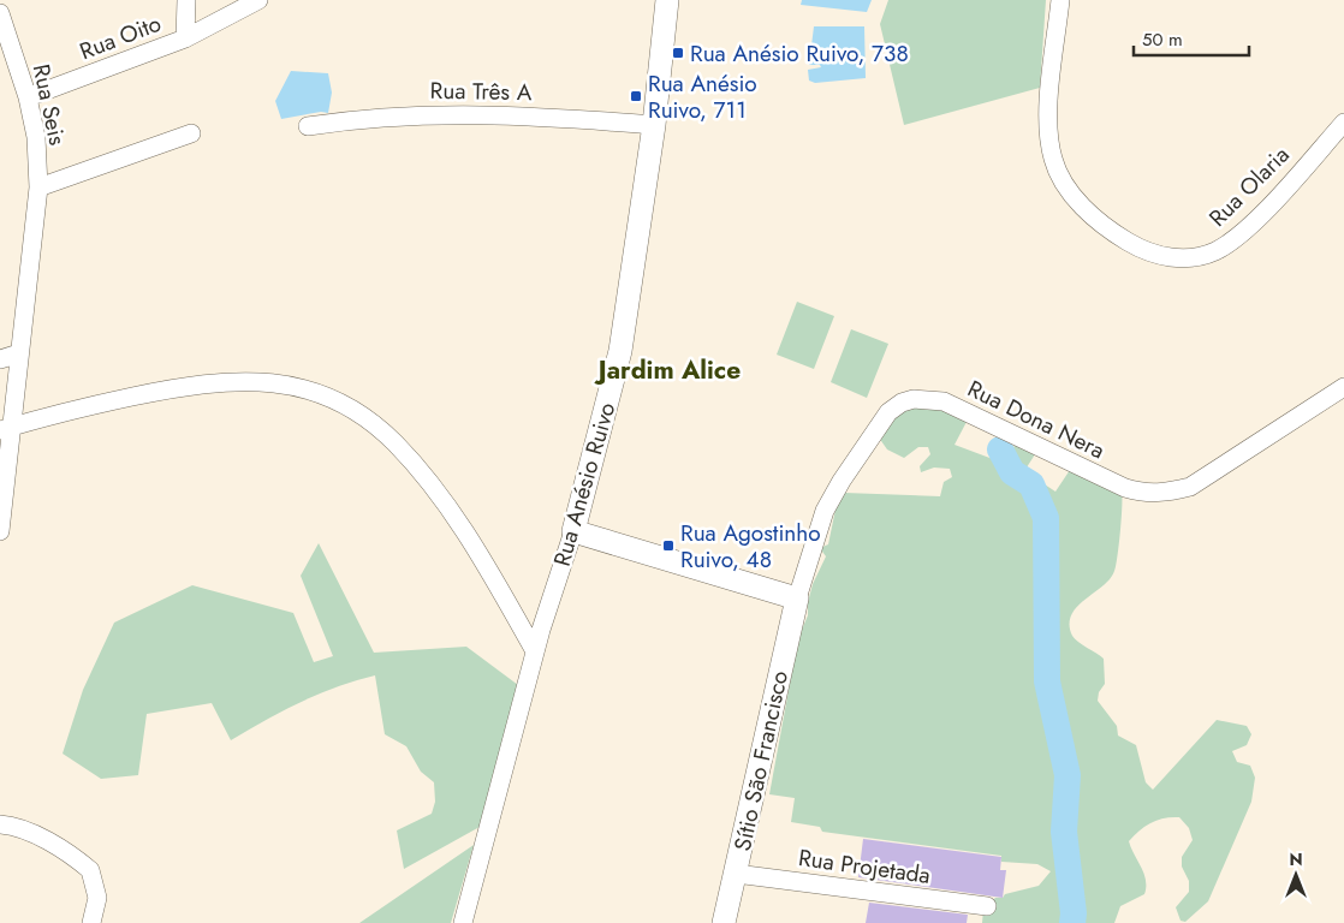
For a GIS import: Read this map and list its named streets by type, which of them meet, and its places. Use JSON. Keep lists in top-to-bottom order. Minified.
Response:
{"streets":{"street":["Rua Oito","Rua Três A","Rua Seis","Rua Olaria","Rua Dona Nera","Rua Anésio Ruivo","Sítio São Francisco","Rua Projetada"]},"crossings":[["Rua Oito","Rua Seis"],["Rua Três A","Rua Anésio Ruivo"],["Rua Dona Nera","Sítio São Francisco"],["Sítio São Francisco","Rua Projetada"]],"districts":["Jardim Alice"],"places":{"transit":["Rua Anésio Ruivo, 738","Rua Anésio Ruivo, 711","Rua Agostinho Ruivo, 48"]},"scale_bar":"50 m","north":"top"}
